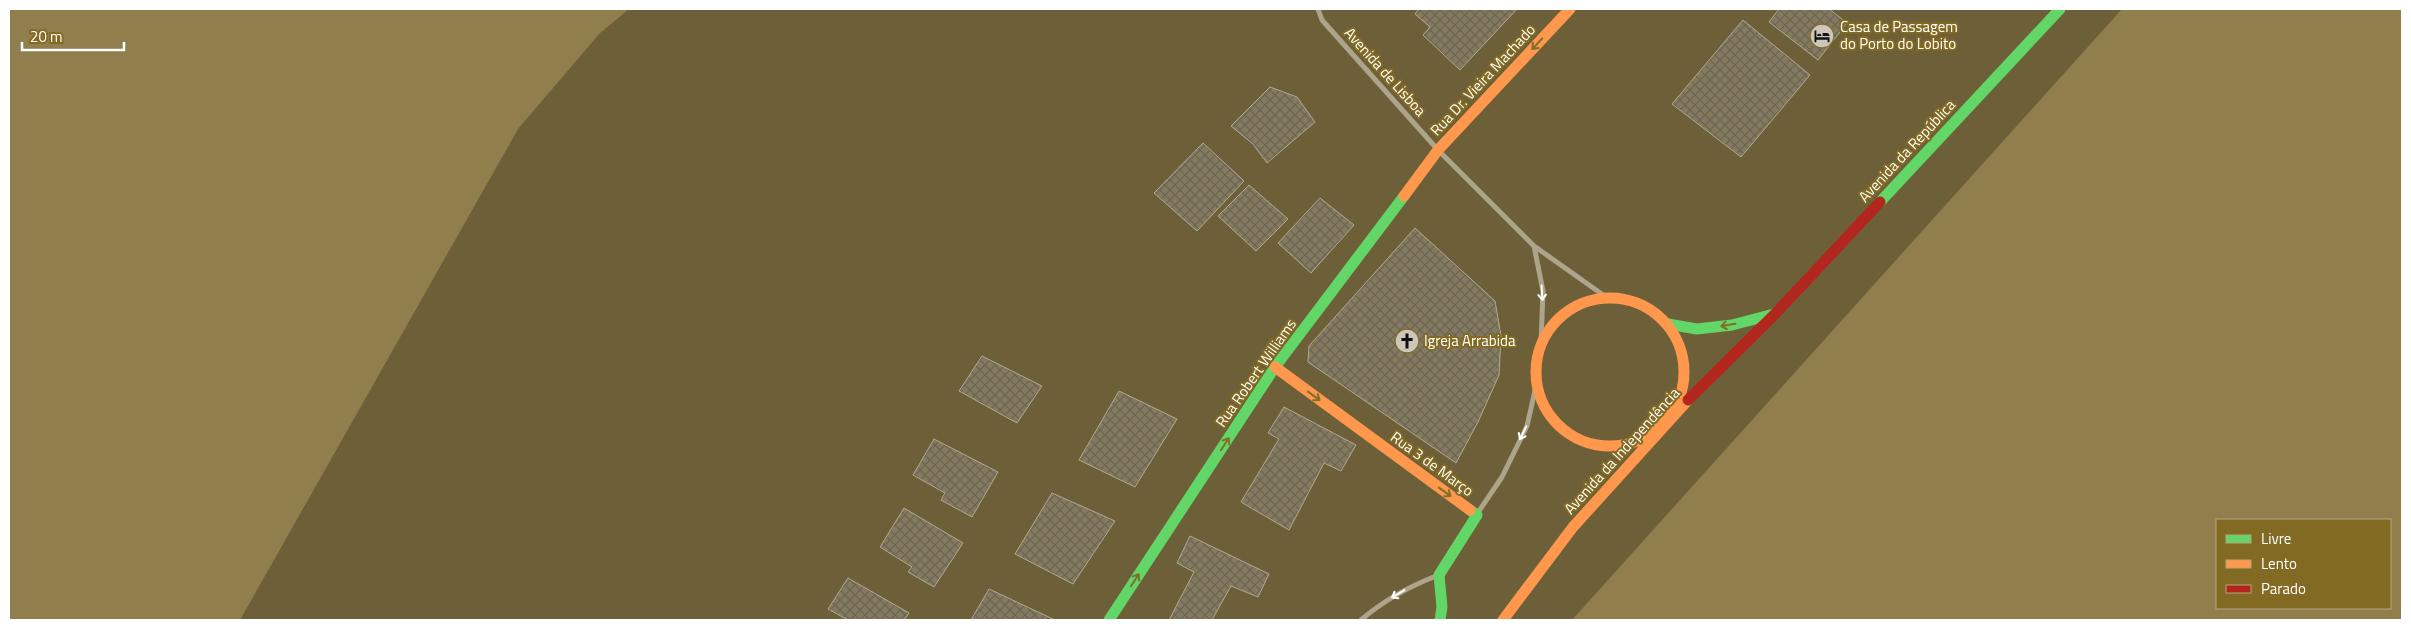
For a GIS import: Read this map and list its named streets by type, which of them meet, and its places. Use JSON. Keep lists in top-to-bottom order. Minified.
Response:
{"streets":{"street":["Avenida de Lisboa","Rua Dr. Vieira Machado","Avenida da República","Rua Robert Williams","Avenida da Independência","Rua 3 de Março"]},"crossings":[["Avenida de Lisboa","Rua Dr. Vieira Machado"],["Avenida de Lisboa","Rua Robert Williams"],["Avenida de Lisboa","Avenida da Independência"],["Rua Dr. Vieira Machado","Rua Robert Williams"],["Avenida da República","Avenida da Independência"],["Rua Robert Williams","Rua 3 de Março"]],"one_way":["Rua Dr. Vieira Machado","Rua Robert Williams","Rua 3 de Março"],"places":{"hotel":["Casa de Passagem do Porto do Lobito"],"church":["Igreja Arrabida"]},"legend":["Livre","Lento","Parado"],"scale_bar":"20 m"}
